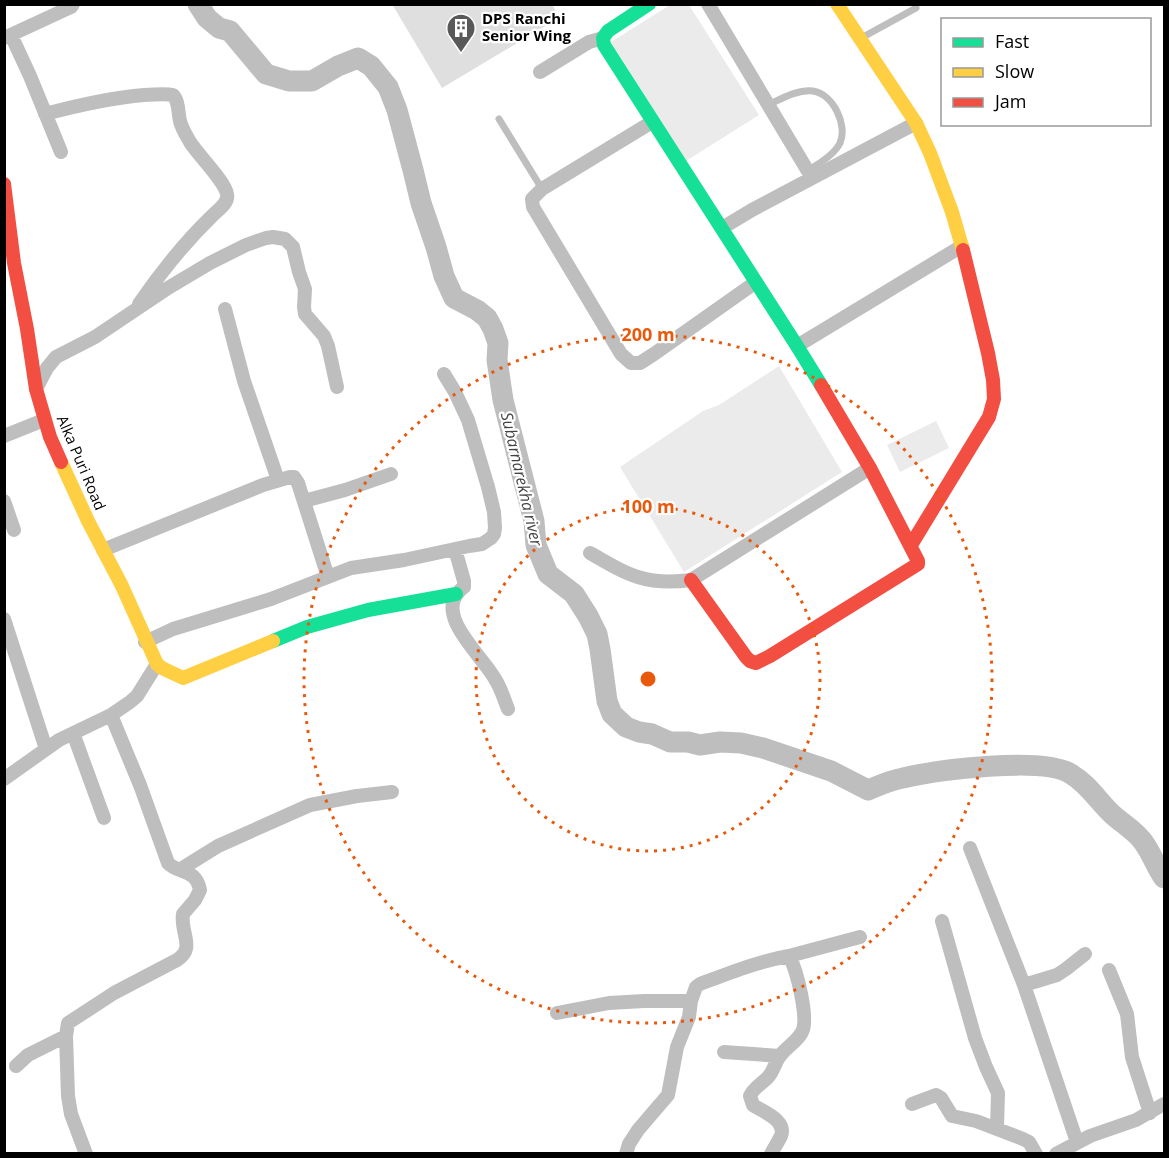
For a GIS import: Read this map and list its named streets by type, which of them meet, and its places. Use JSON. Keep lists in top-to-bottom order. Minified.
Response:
{"streets":{"street":["Alka Puri Road"]},"water":["Subarnarekha river"],"places":{"building":["DPS Ranchi Senior Wing"]},"legend":["Fast","Slow","Jam"],"rings":["200 m","100 m"]}
